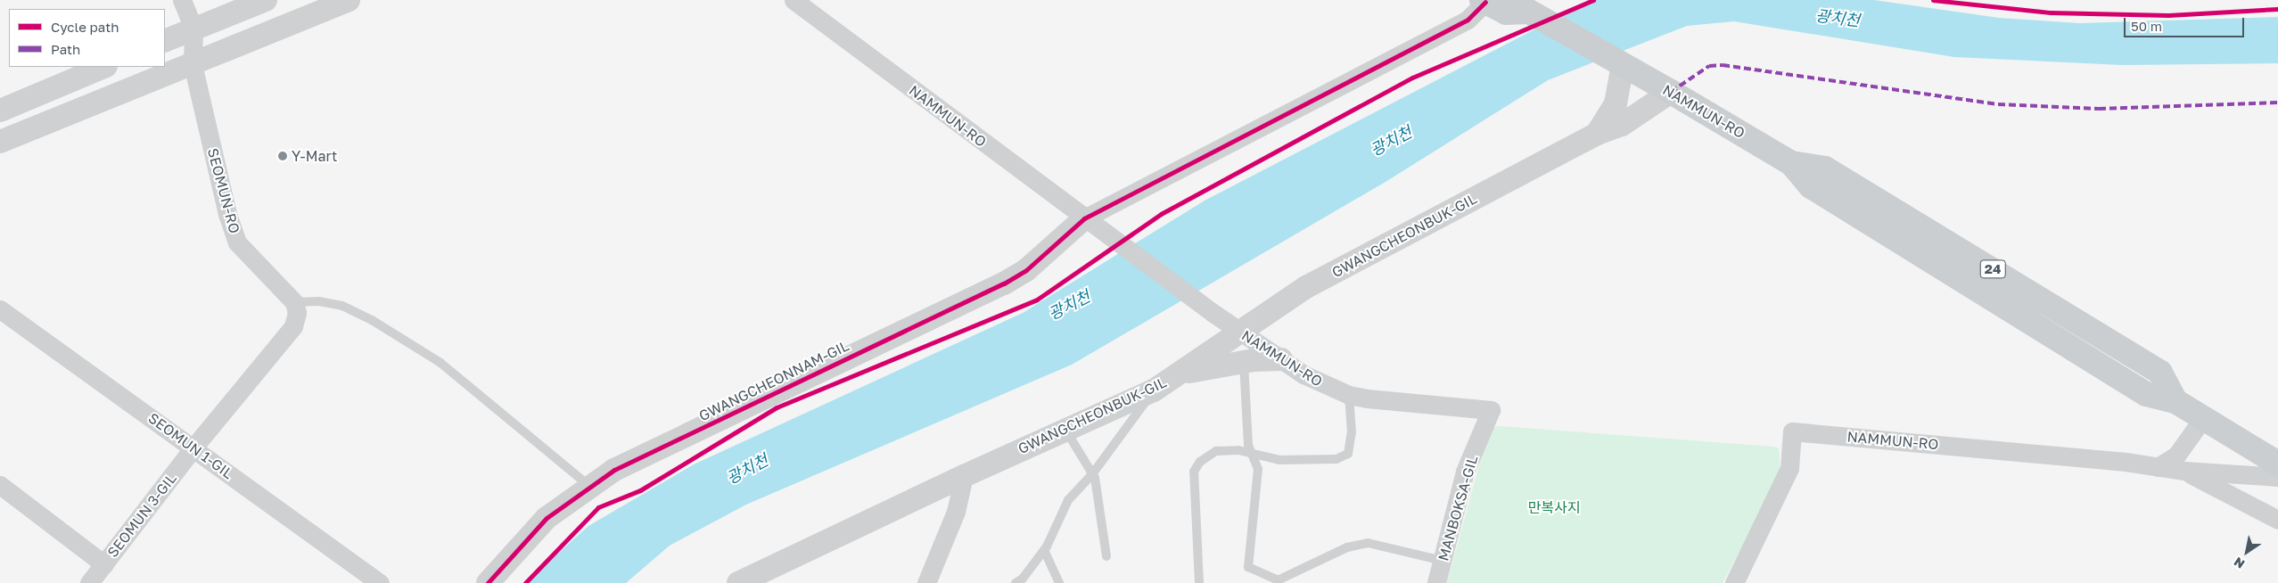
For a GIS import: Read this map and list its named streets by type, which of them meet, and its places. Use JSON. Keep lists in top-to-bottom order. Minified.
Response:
{"streets":{"main road":["NAMMUN-RO","24"],"street":["SEOMUN-RO","GWANGCHEONBUK-GIL","GWANGCHEONNAM-GIL","SEOMUN 1-GIL","MANBOKSA-GIL","SEOMUN 3-GIL"]},"crossings":[["NAMMUN-RO","GWANGCHEONBUK-GIL"],["NAMMUN-RO","GWANGCHEONNAM-GIL"],["NAMMUN-RO","MANBOKSA-GIL"],["SEOMUN 1-GIL","SEOMUN 3-GIL"]],"water":["광치천"],"parks":["만복사지"],"places":["Y-Mart"],"legend":["Cycle path","Path"],"scale_bar":"50 m","north":"bottom left"}
